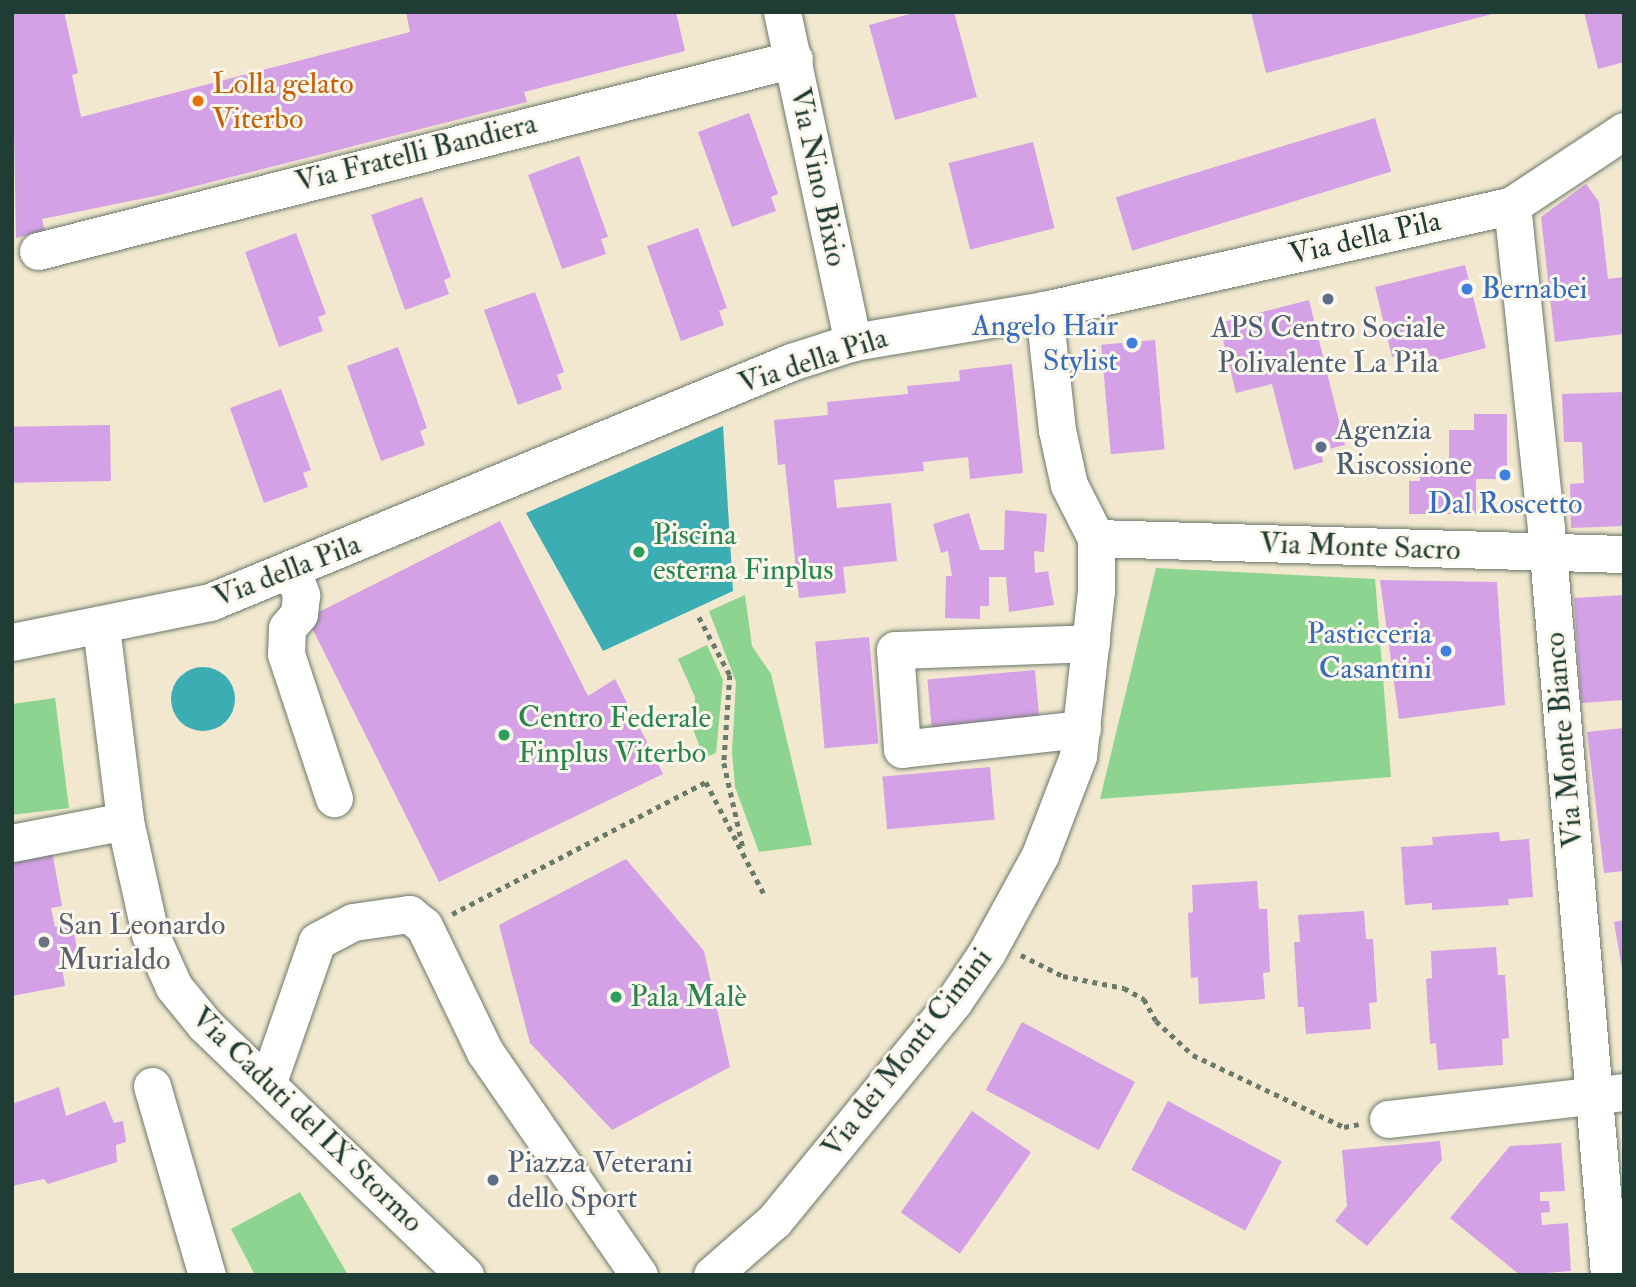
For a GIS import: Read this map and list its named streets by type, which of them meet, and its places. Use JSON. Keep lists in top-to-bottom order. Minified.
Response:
{"streets":{"street":["Via Fratelli Bandiera","Via Nino Bixio","Via della Pila","Via Monte Sacro","Via Monte Bianco","Via dei Monti Cimini","Via Caduti del IX Stormo"]},"crossings":[["Via Fratelli Bandiera","Via Nino Bixio"],["Via Nino Bixio","Via della Pila"],["Via della Pila","Via Monte Bianco"],["Via della Pila","Via dei Monti Cimini"],["Via della Pila","Via Caduti del IX Stormo"],["Via Monte Sacro","Via Monte Bianco"],["Via Monte Sacro","Via dei Monti Cimini"]],"places":["Lolla gelato Viterbo","Bernabei","APS Centro Sociale Polivalente La Pila","Angelo Hair Stylist","Agenzia Riscossione","Dal Roscetto","Piscina esterna Finplus","Pasticceria Casantini","Centro Federale Finplus Viterbo","San Leonardo Murialdo","Pala Malè","Piazza Veterani dello Sport"]}
